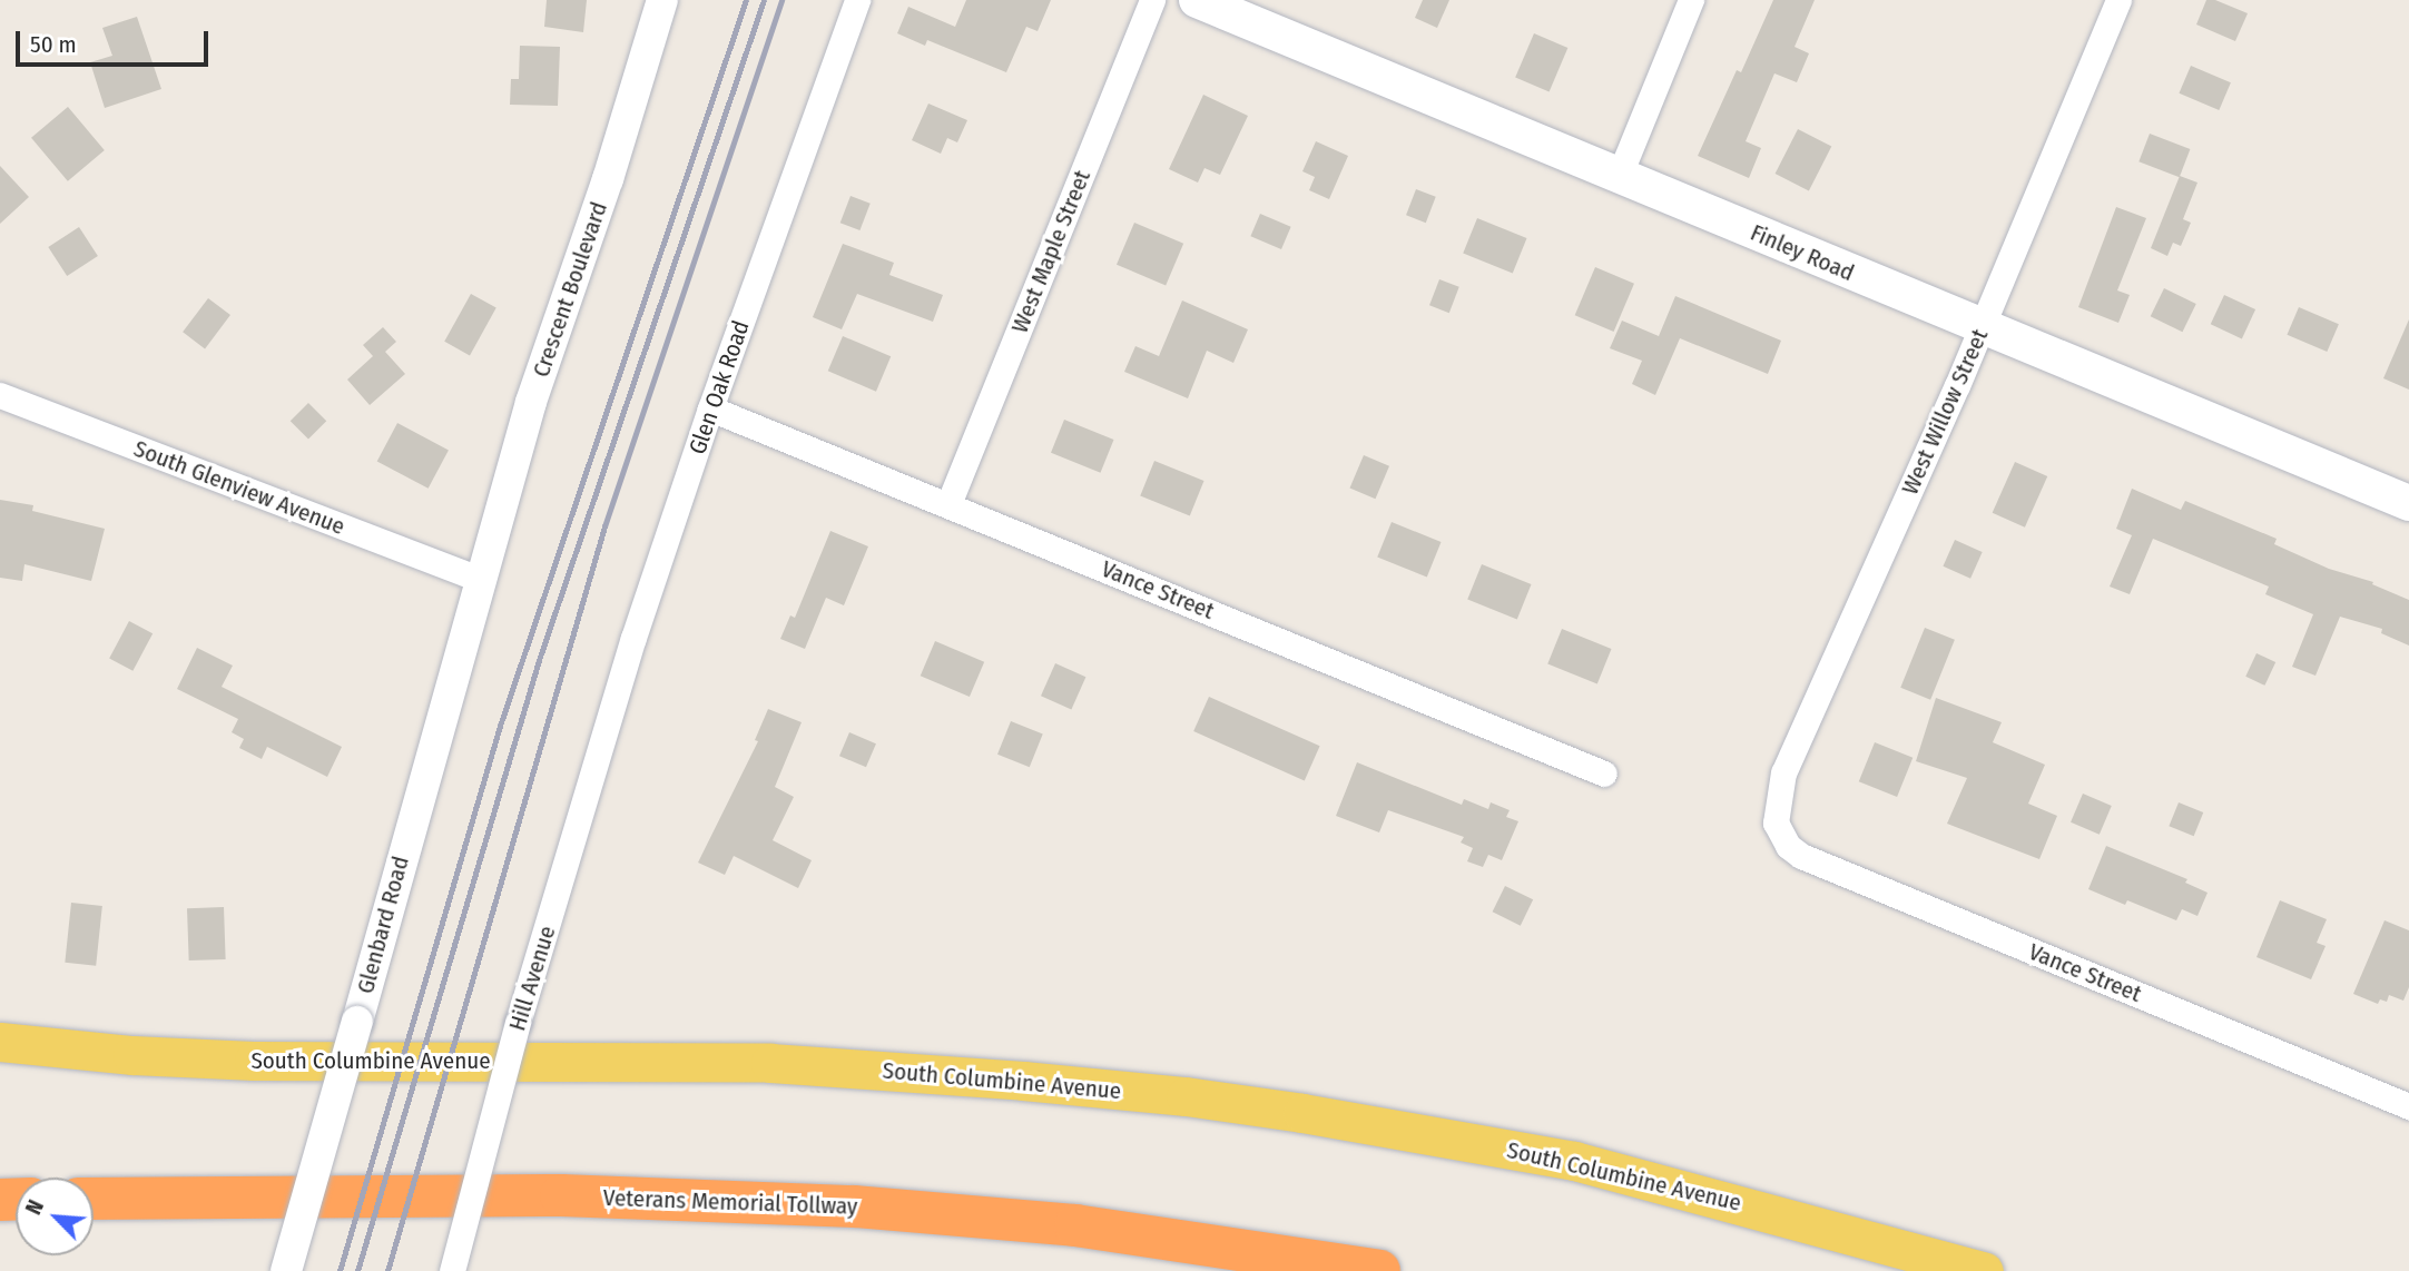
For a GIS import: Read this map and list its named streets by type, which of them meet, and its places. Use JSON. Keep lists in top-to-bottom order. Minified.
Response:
{"streets":{"highway":["Veterans Memorial Tollway"],"main road":["Finley Road","South Columbine Avenue"],"street":["West Maple Street","Crescent Boulevard","Glen Oak Road","West Willow Street","South Glenview Avenue","Vance Street","Glenbard Road","Hill Avenue"]},"crossings":[["West Maple Street","Vance Street"],["Finley Road","West Willow Street"],["Crescent Boulevard","South Glenview Avenue"],["Crescent Boulevard","Glenbard Road"],["Glen Oak Road","Vance Street"],["Glen Oak Road","Hill Avenue"],["West Willow Street","Vance Street"],["South Glenview Avenue","Glenbard Road"]],"scale_bar":"50 m","north":"top left"}
